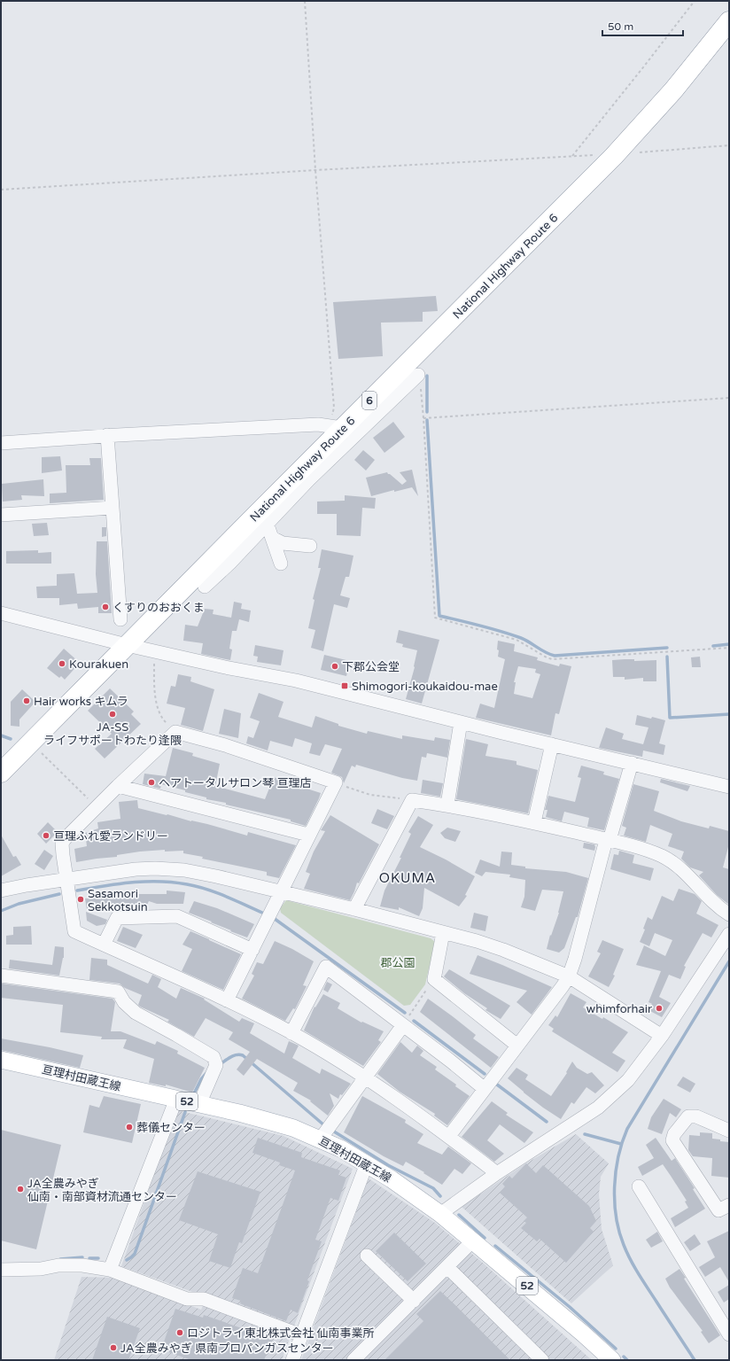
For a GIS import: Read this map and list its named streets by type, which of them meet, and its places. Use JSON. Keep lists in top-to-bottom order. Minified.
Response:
{"streets":{"highway":["National Highway Route 6","6"],"main road":["亘理村田蔵王線","52"]},"districts":["OKUMA"],"parks":["郡公園"],"places":{"other":["くすりのおおくま","Kourakuen","下郡公会堂","Hair works キムラ","JA-SS ライフサポートわたり逢隈","ヘアトータルサロン琴 亘理店","亘理ふれ愛ランドリー","Sasamori Sekkotsuin","whimforhair","葬儀センター","JA全農みやぎ 仙南・南部資材流通センター","ロジトライ東北株式会社 仙南事業所","JA全農みやぎ 県南プロパンガスセンター"],"transit":["Shimogori-koukaidou-mae"]},"scale_bar":"50 m"}
